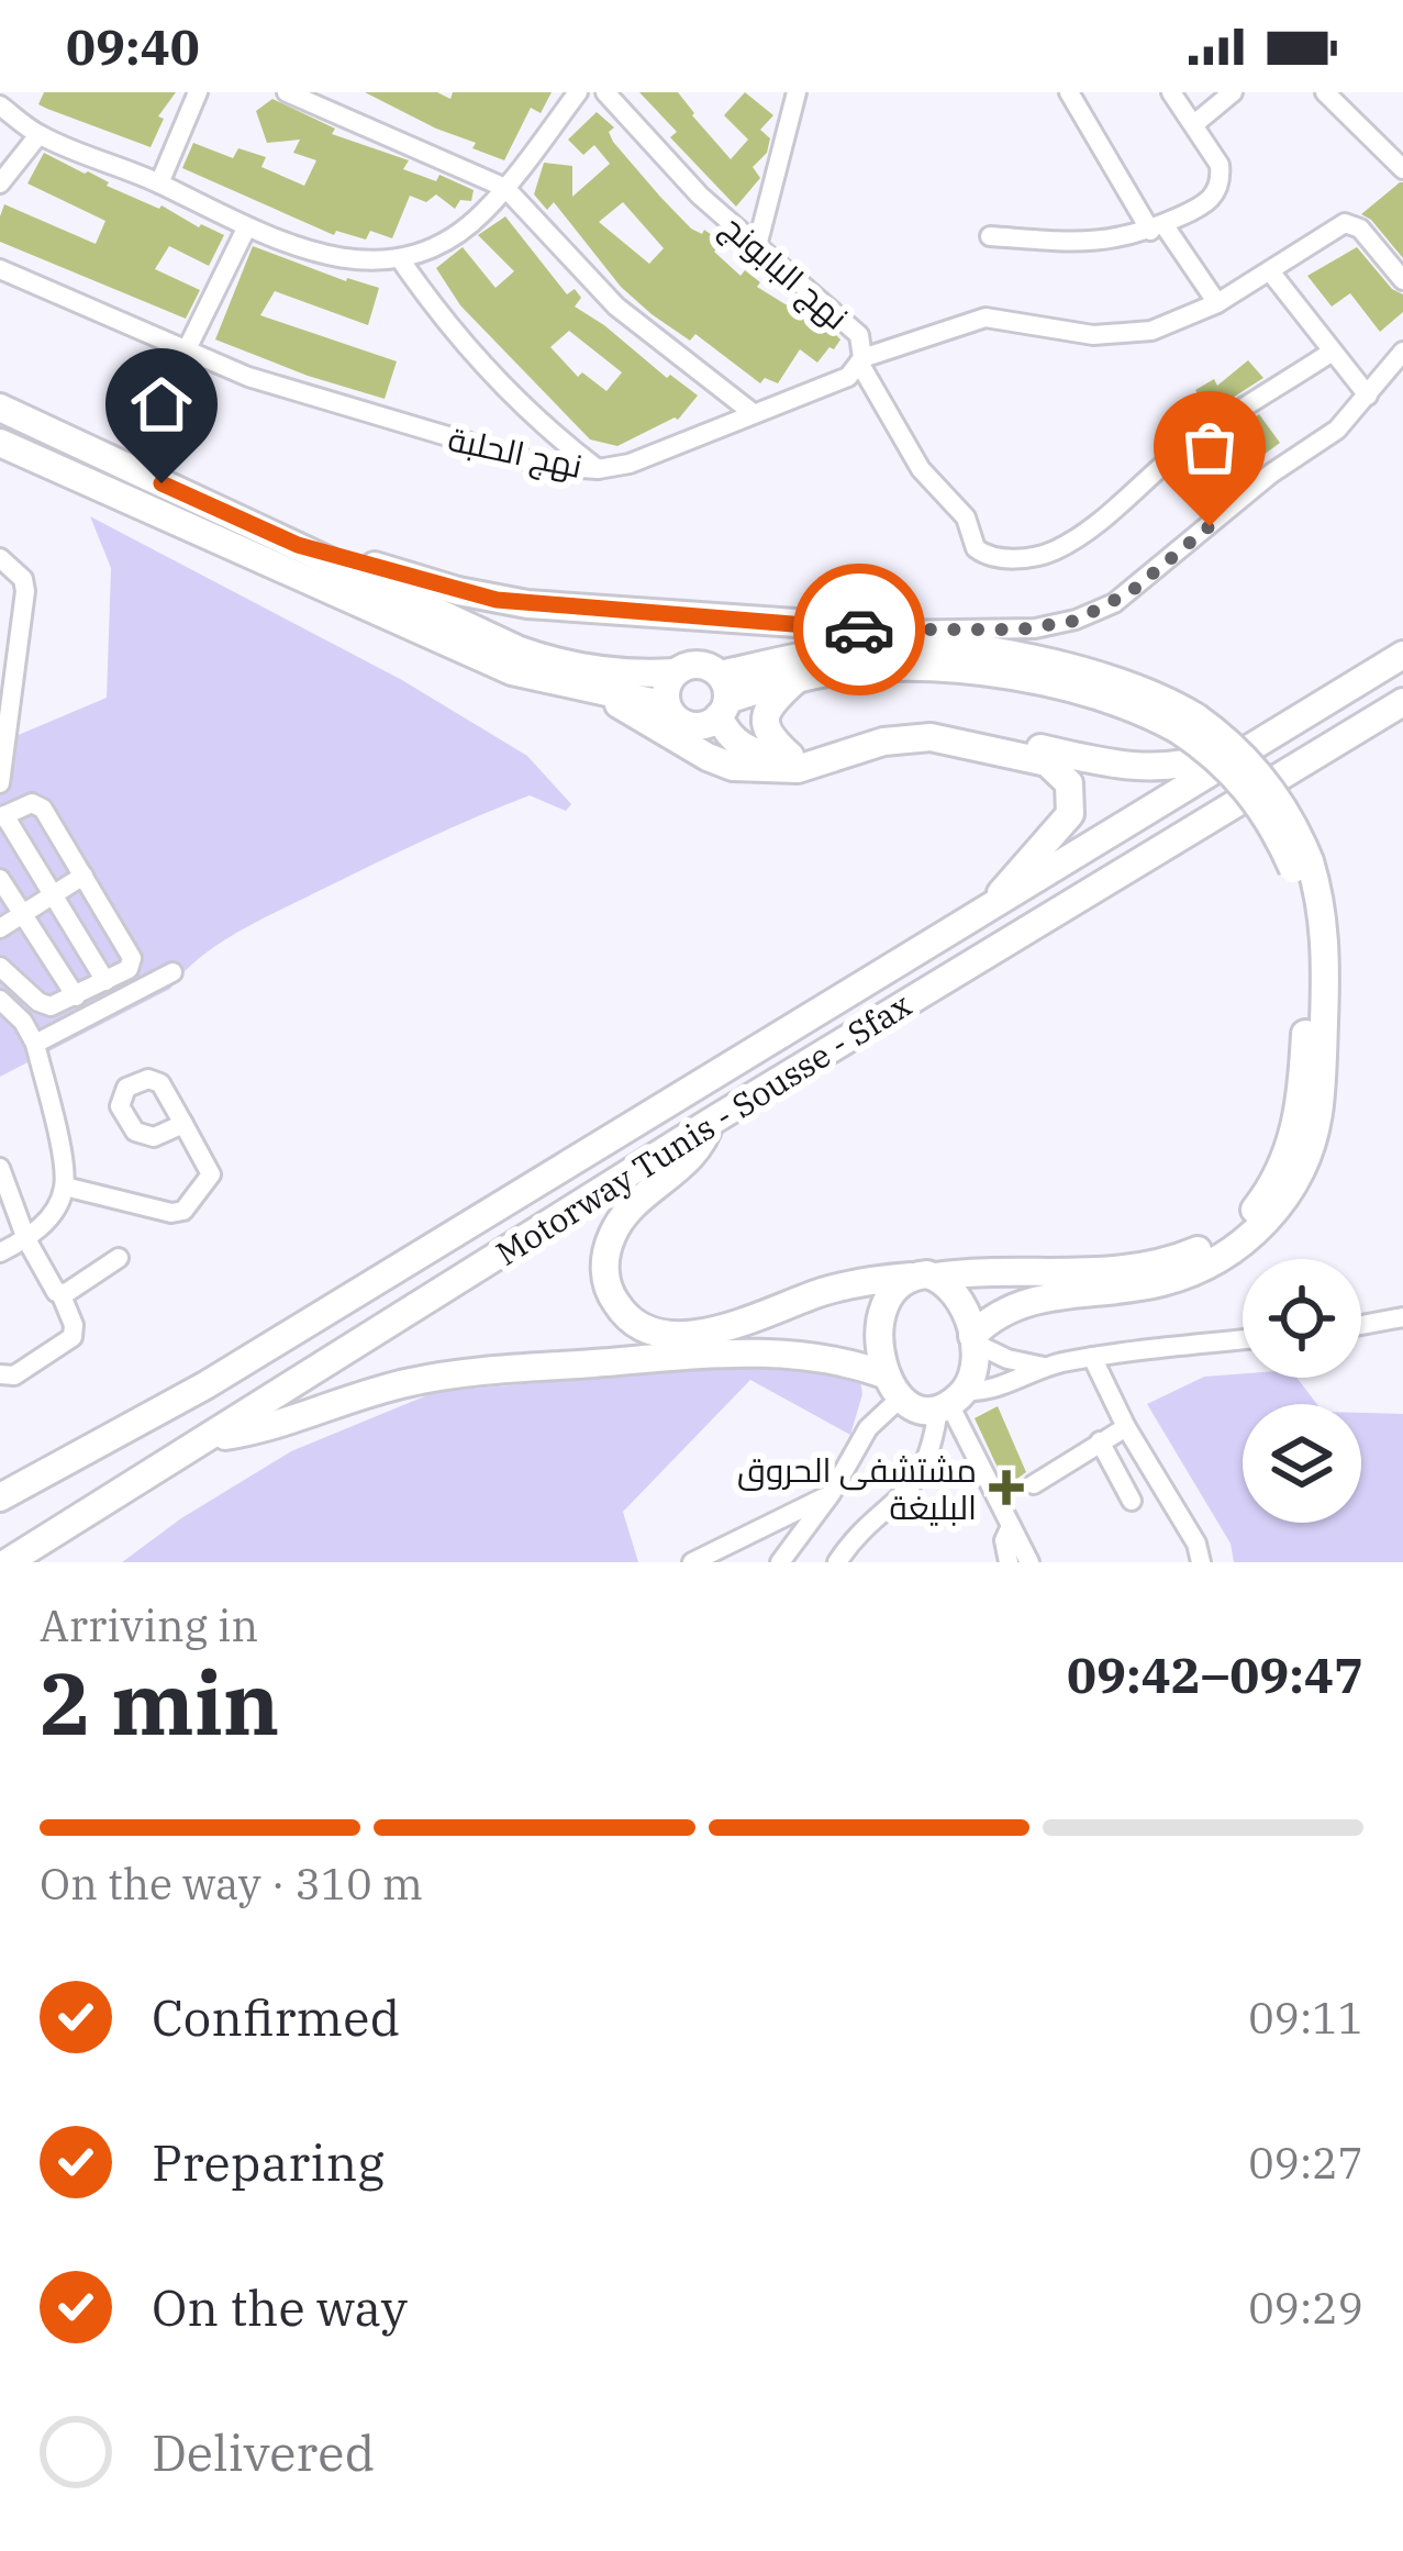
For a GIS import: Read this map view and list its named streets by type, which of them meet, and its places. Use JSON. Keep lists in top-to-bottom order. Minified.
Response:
{"streets":{"highway":["Motorway Tunis - Sousse - Sfax"],"street":["نهج البابونج","نهج الحلبة"]},"crossings":[["نهج البابونج","نهج الحلبة"]],"places":{"health":["مشتشفى الحروق البليغة"]},"page":{"status":"09:40","heading":["2 min","Arriving in","09:42–09:47"],"bar":"On the way · 310 m","list":[["Confirmed","09:11"],["Preparing","09:27"],["On the way","09:29"],"Delivered"]}}
